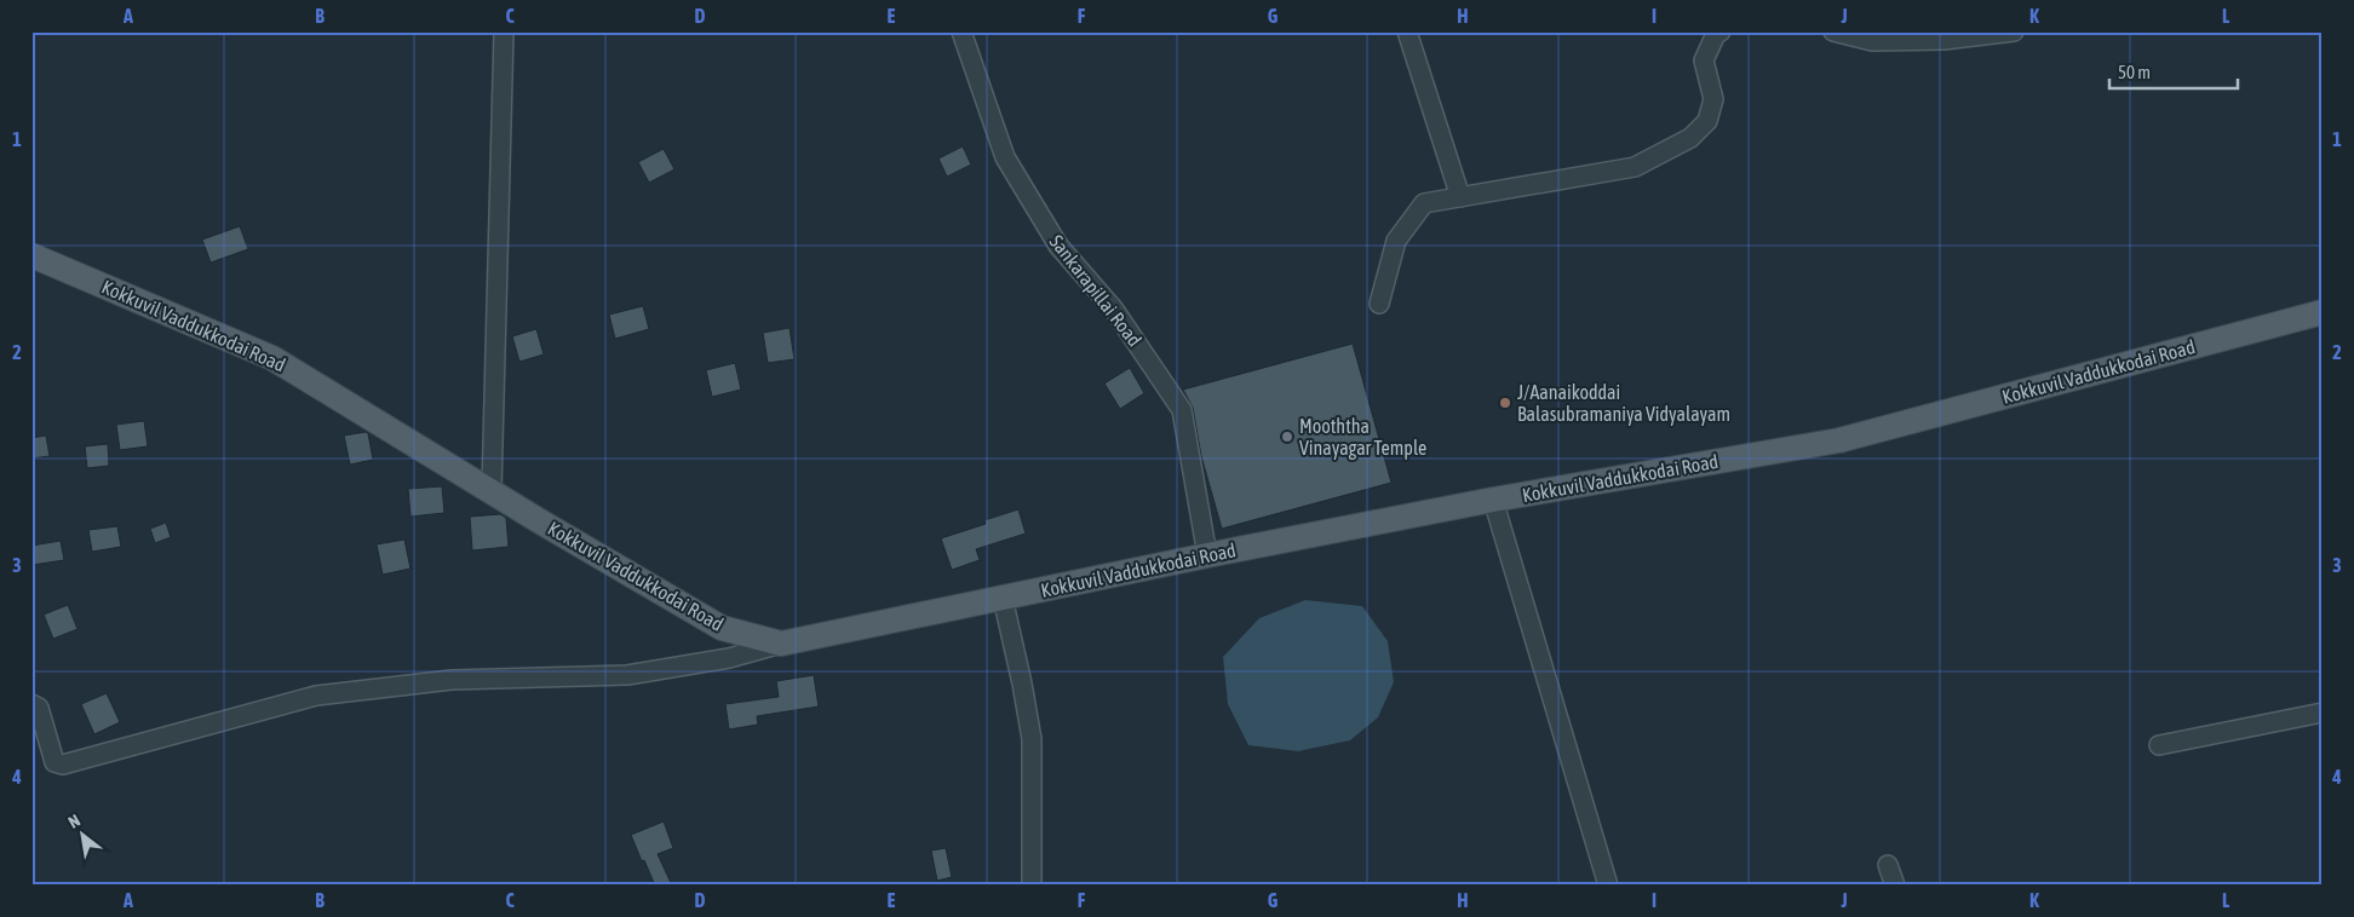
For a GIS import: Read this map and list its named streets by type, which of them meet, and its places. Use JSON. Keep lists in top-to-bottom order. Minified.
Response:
{"streets":{"main road":["Kokkuvil Vaddukkodai Road"],"street":["Sankarapillai Road"]},"crossings":[["Sankarapillai Road","Kokkuvil Vaddukkodai Road"]],"places":["J/Aanaikoddai Balasubramaniya Vidyalayam","Mooththa Vinayagar Temple"],"scale_bar":"50 m","north":"top left","grid":{"columns":["A","B","C","D","E","F","G","H","I","J","K","L"],"rows":["1","2","3","4"]}}
